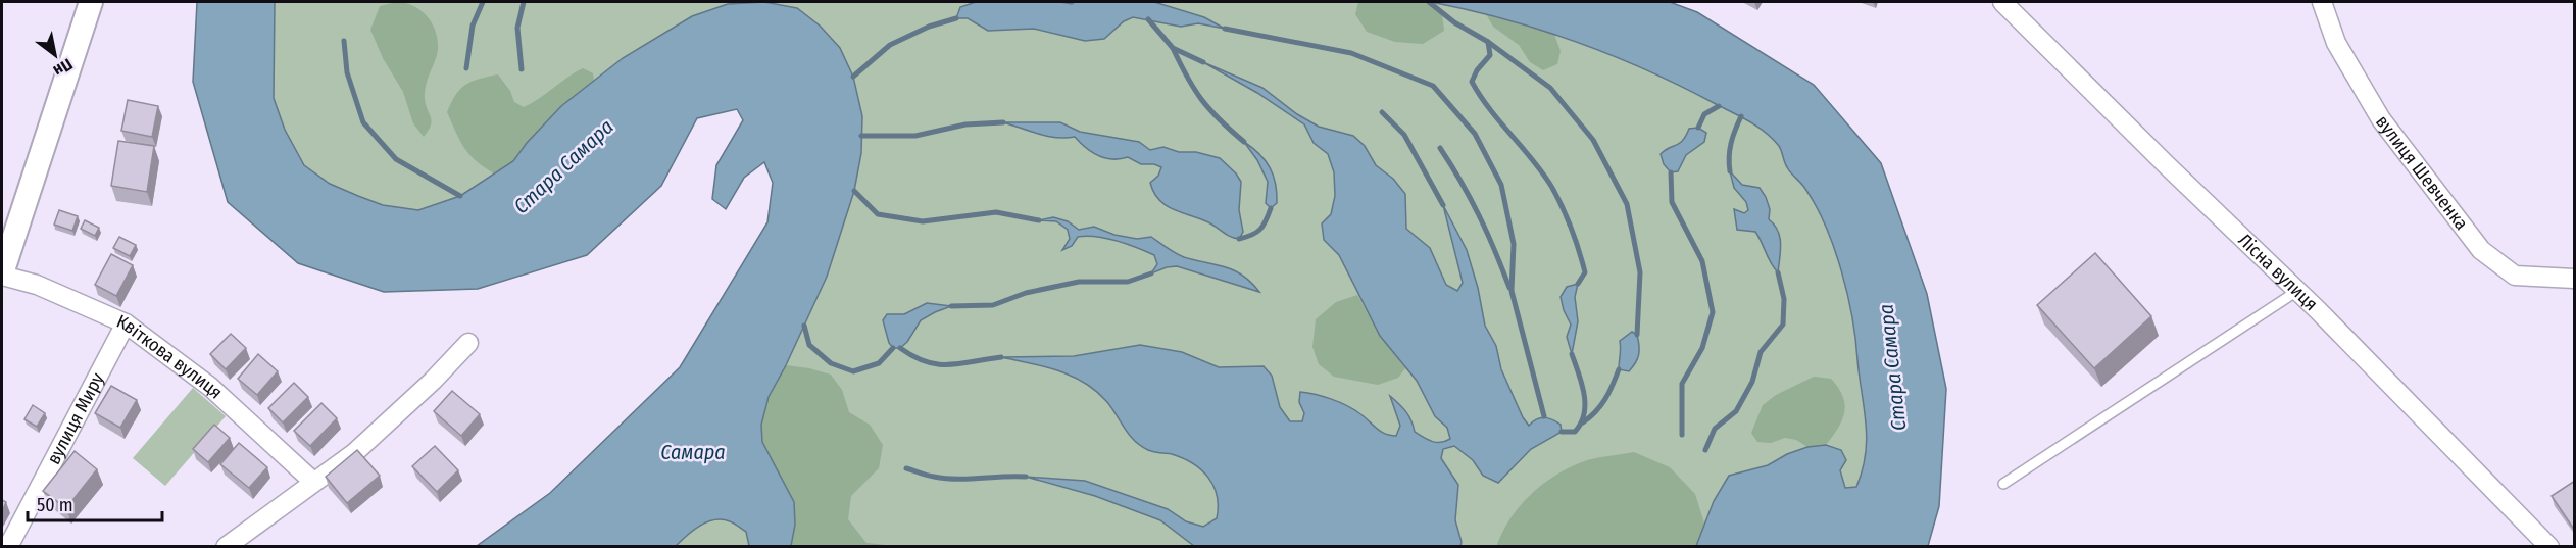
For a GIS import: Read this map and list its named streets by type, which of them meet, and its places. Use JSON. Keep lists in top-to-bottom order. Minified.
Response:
{"streets":{"street":["вулиця Шевченка","Лісна вулиця","Квіткова вулиця","вулиця Миру"]},"crossings":[["Квіткова вулиця","вулиця Миру"]],"water":["Стара Самара","Самара"],"scale_bar":"50 m","north":"bottom right"}
